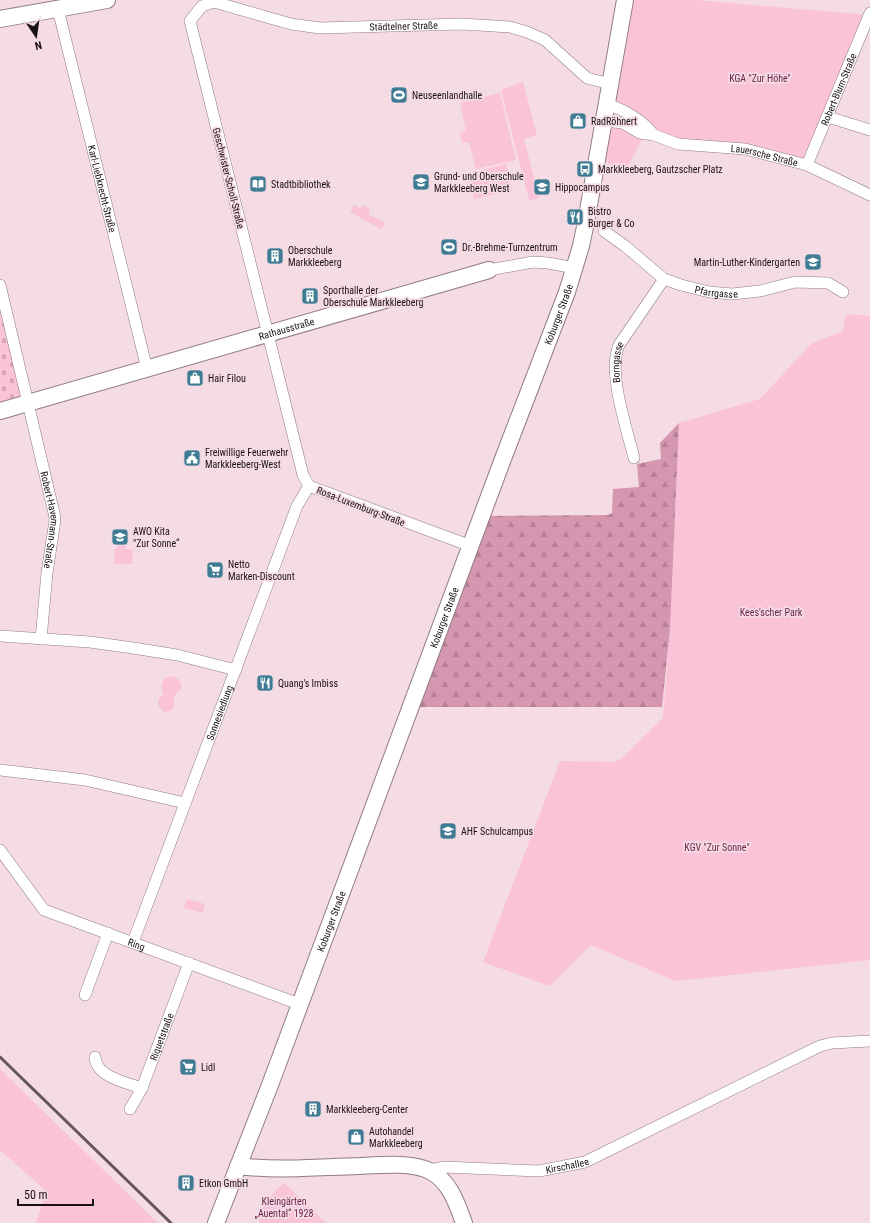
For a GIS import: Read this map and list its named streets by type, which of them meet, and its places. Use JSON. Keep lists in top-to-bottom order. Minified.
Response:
{"streets":{"main road":["Koburger Straße","Rathausstraße","Kirschallee"],"street":["Städtelner Straße","Robert-Blum-Straße","Lauersche Straße","Geschwister-Scholl-Straße","Karl-Liebknecht-Straße","Pfarrgasse","Borngasse","Rosa-Luxemburg-Straße","Robert-Havemann-Straße","Sonnesiedlung","Ring","Riquetstraße"]},"crossings":[["Städtelner Straße","Geschwister-Scholl-Straße"],["Städtelner Straße","Koburger Straße"],["Robert-Blum-Straße","Lauersche Straße"],["Lauersche Straße","Koburger Straße"],["Geschwister-Scholl-Straße","Rathausstraße"],["Geschwister-Scholl-Straße","Rosa-Luxemburg-Straße"],["Karl-Liebknecht-Straße","Rathausstraße"],["Pfarrgasse","Borngasse"],["Koburger Straße","Rathausstraße"],["Koburger Straße","Rosa-Luxemburg-Straße"],["Koburger Straße","Ring"],["Koburger Straße","Kirschallee"],["Rathausstraße","Rosa-Luxemburg-Straße"],["Rathausstraße","Robert-Havemann-Straße"],["Rosa-Luxemburg-Straße","Sonnesiedlung"],["Sonnesiedlung","Ring"],["Ring","Riquetstraße"]],"parks":["KGA \"Zur Höhe\"","Kees'scher Park","KGV \"Zur Sonne\"","Kleingärten „Auental“ 1928"],"places":{"sports":["Neuseenlandhalle","Dr.-Brehme-Turnzentrum"],"shop":["RadRöhnert","Hair Filou","Autohandel Markkleeberg"],"bus stop":["Markkleeberg, Gautzscher Platz"],"school or university":["Grund- und Oberschule Markkleeberg West","Hippocampus","Martin-Luther-Kindergarten","AWO Kita \"Zur Sonne“","AHF Schulcampus"],"library":["Stadtbibliothek"],"restaurant":["Bistro Burger & Co","Quang's Imbiss"],"building":["Oberschule Markkleeberg","Sporthalle der Oberschule Markkleeberg","Markkleeberg-Center","Etkon GmbH"],"public building":["Freiwillige Feuerwehr Markkleeberg-West"],"supermarket":["Netto Marken-Discount","Lidl"]},"scale_bar":"50 m","north":"bottom"}
